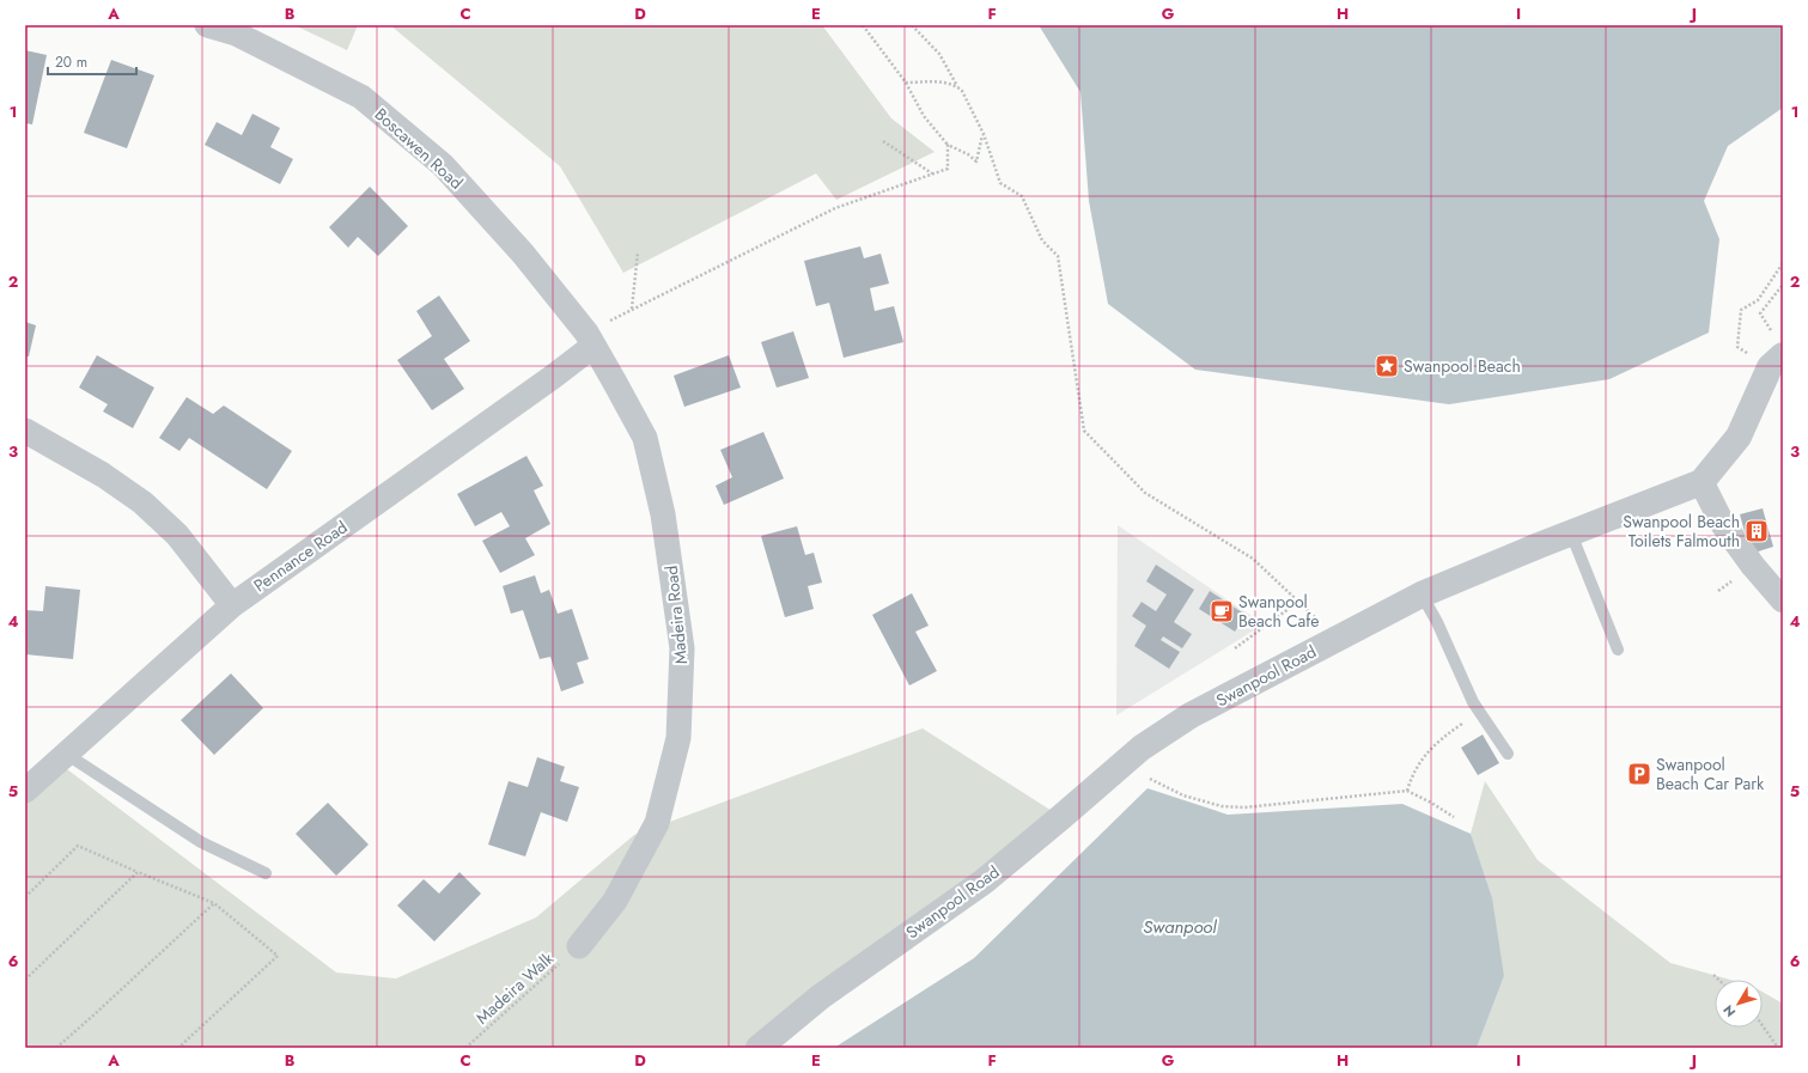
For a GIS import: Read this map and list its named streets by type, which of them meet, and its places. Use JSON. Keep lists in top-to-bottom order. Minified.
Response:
{"streets":{"street":["Boscawen Road","Pennance Road","Madeira Road","Swanpool Road"],"path":["Madeira Walk"]},"crossings":[["Boscawen Road","Pennance Road"],["Boscawen Road","Madeira Road"],["Pennance Road","Madeira Road"],["Madeira Road","Madeira Walk"]],"water":["Swanpool"],"places":{"place":["Swanpool Beach"],"building":["Swanpool Beach Toilets Falmouth"],"cafe":["Swanpool Beach Cafe"],"parking":["Swanpool Beach Car Park"]},"scale_bar":"20 m","north":"bottom left","grid":{"columns":["A","B","C","D","E","F","G","H","I","J"],"rows":["1","2","3","4","5","6"]}}
